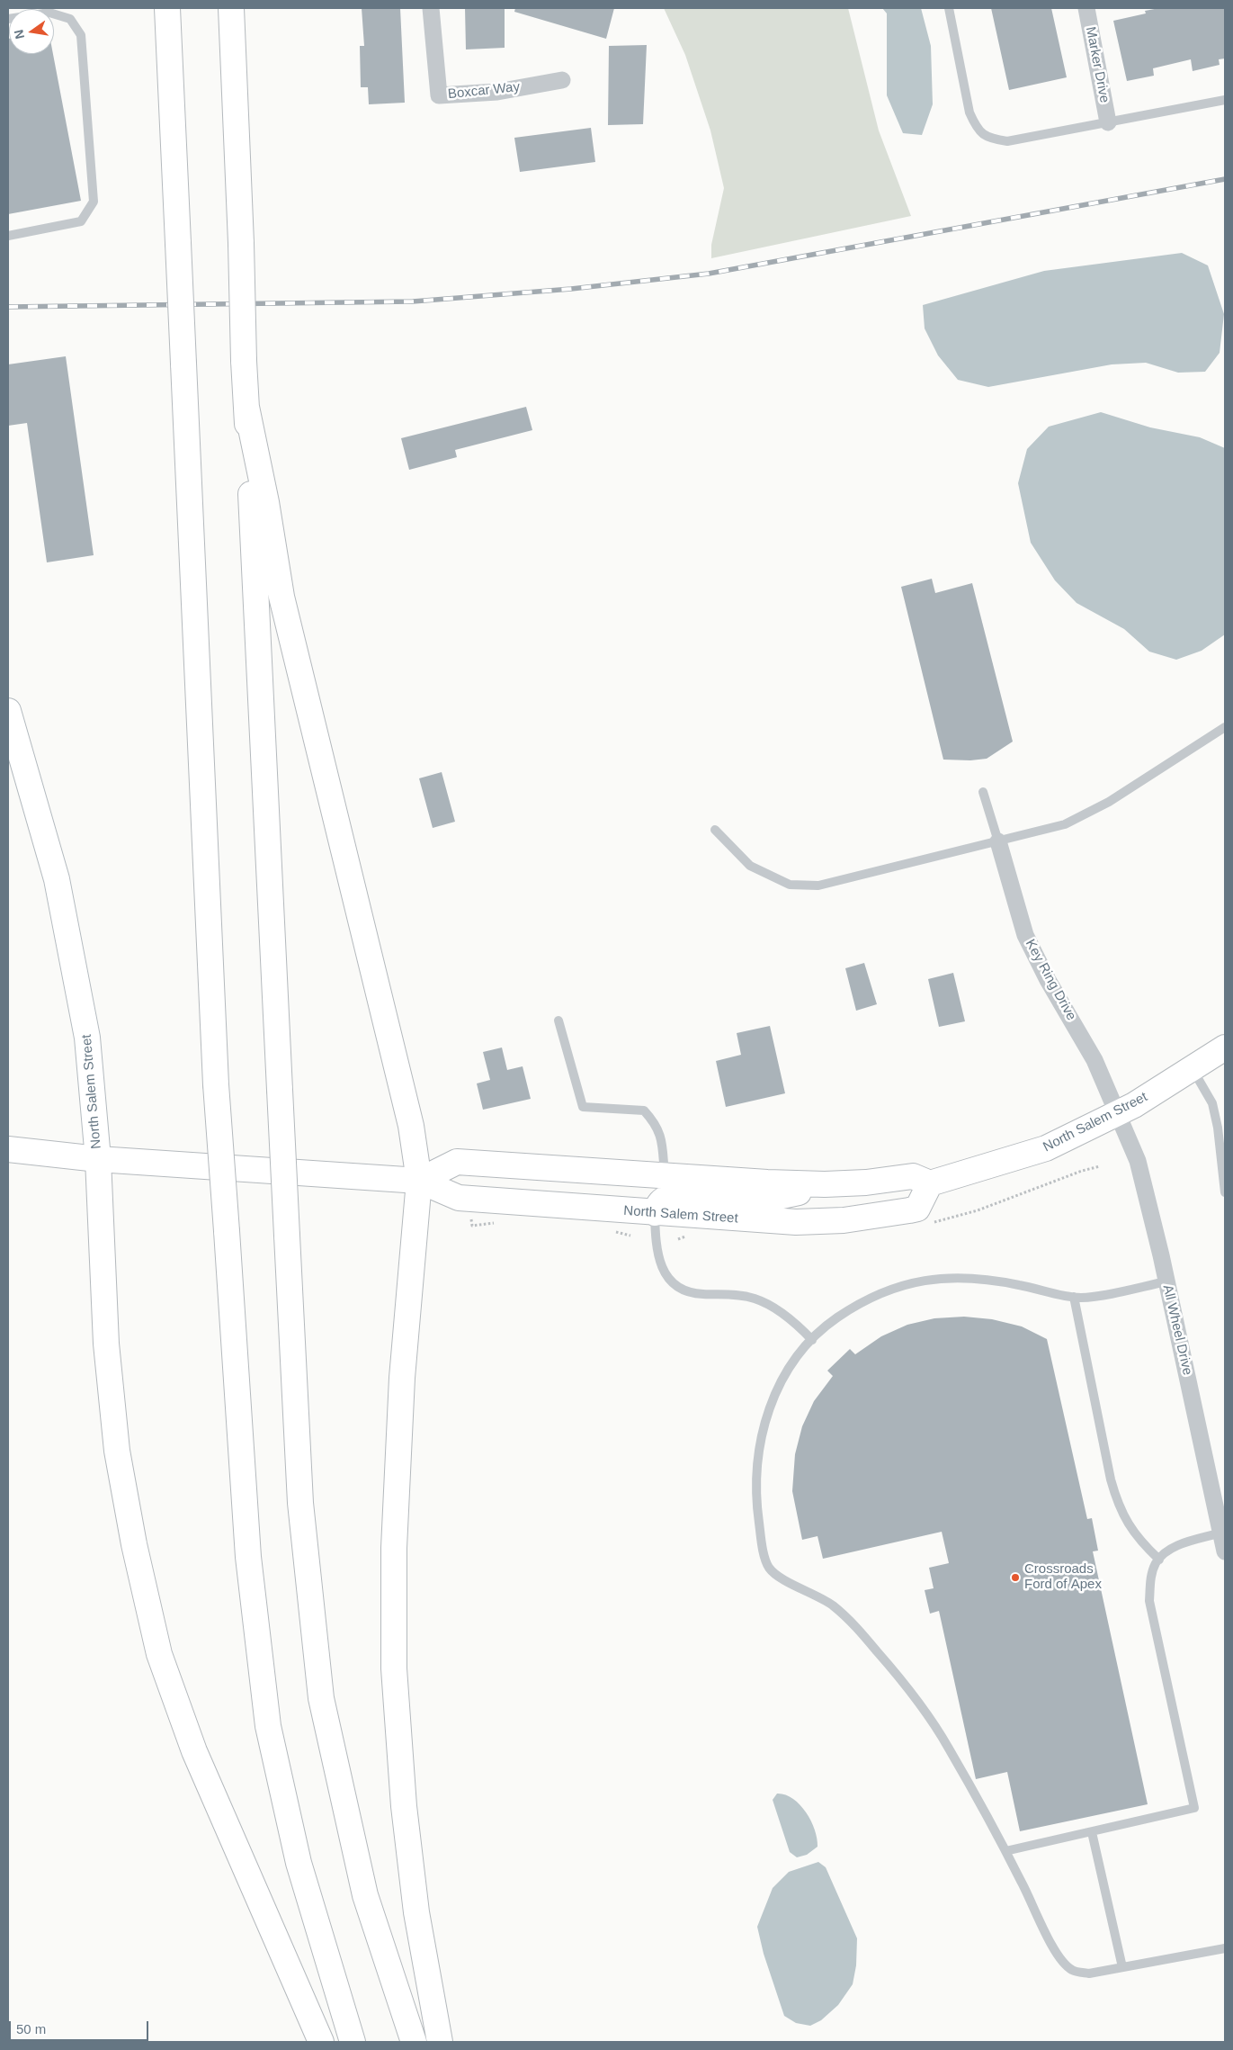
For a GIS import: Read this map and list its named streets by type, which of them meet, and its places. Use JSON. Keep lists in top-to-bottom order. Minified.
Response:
{"streets":{"main road":["North Salem Street"],"street":["Marker Drive","Boxcar Way","Key Ring Drive","All Wheel Drive"]},"crossings":[["Key Ring Drive","North Salem Street"],["Key Ring Drive","All Wheel Drive"],["North Salem Street","All Wheel Drive"]],"places":["Crossroads Ford of Apex"],"scale_bar":"50 m","north":"left"}
